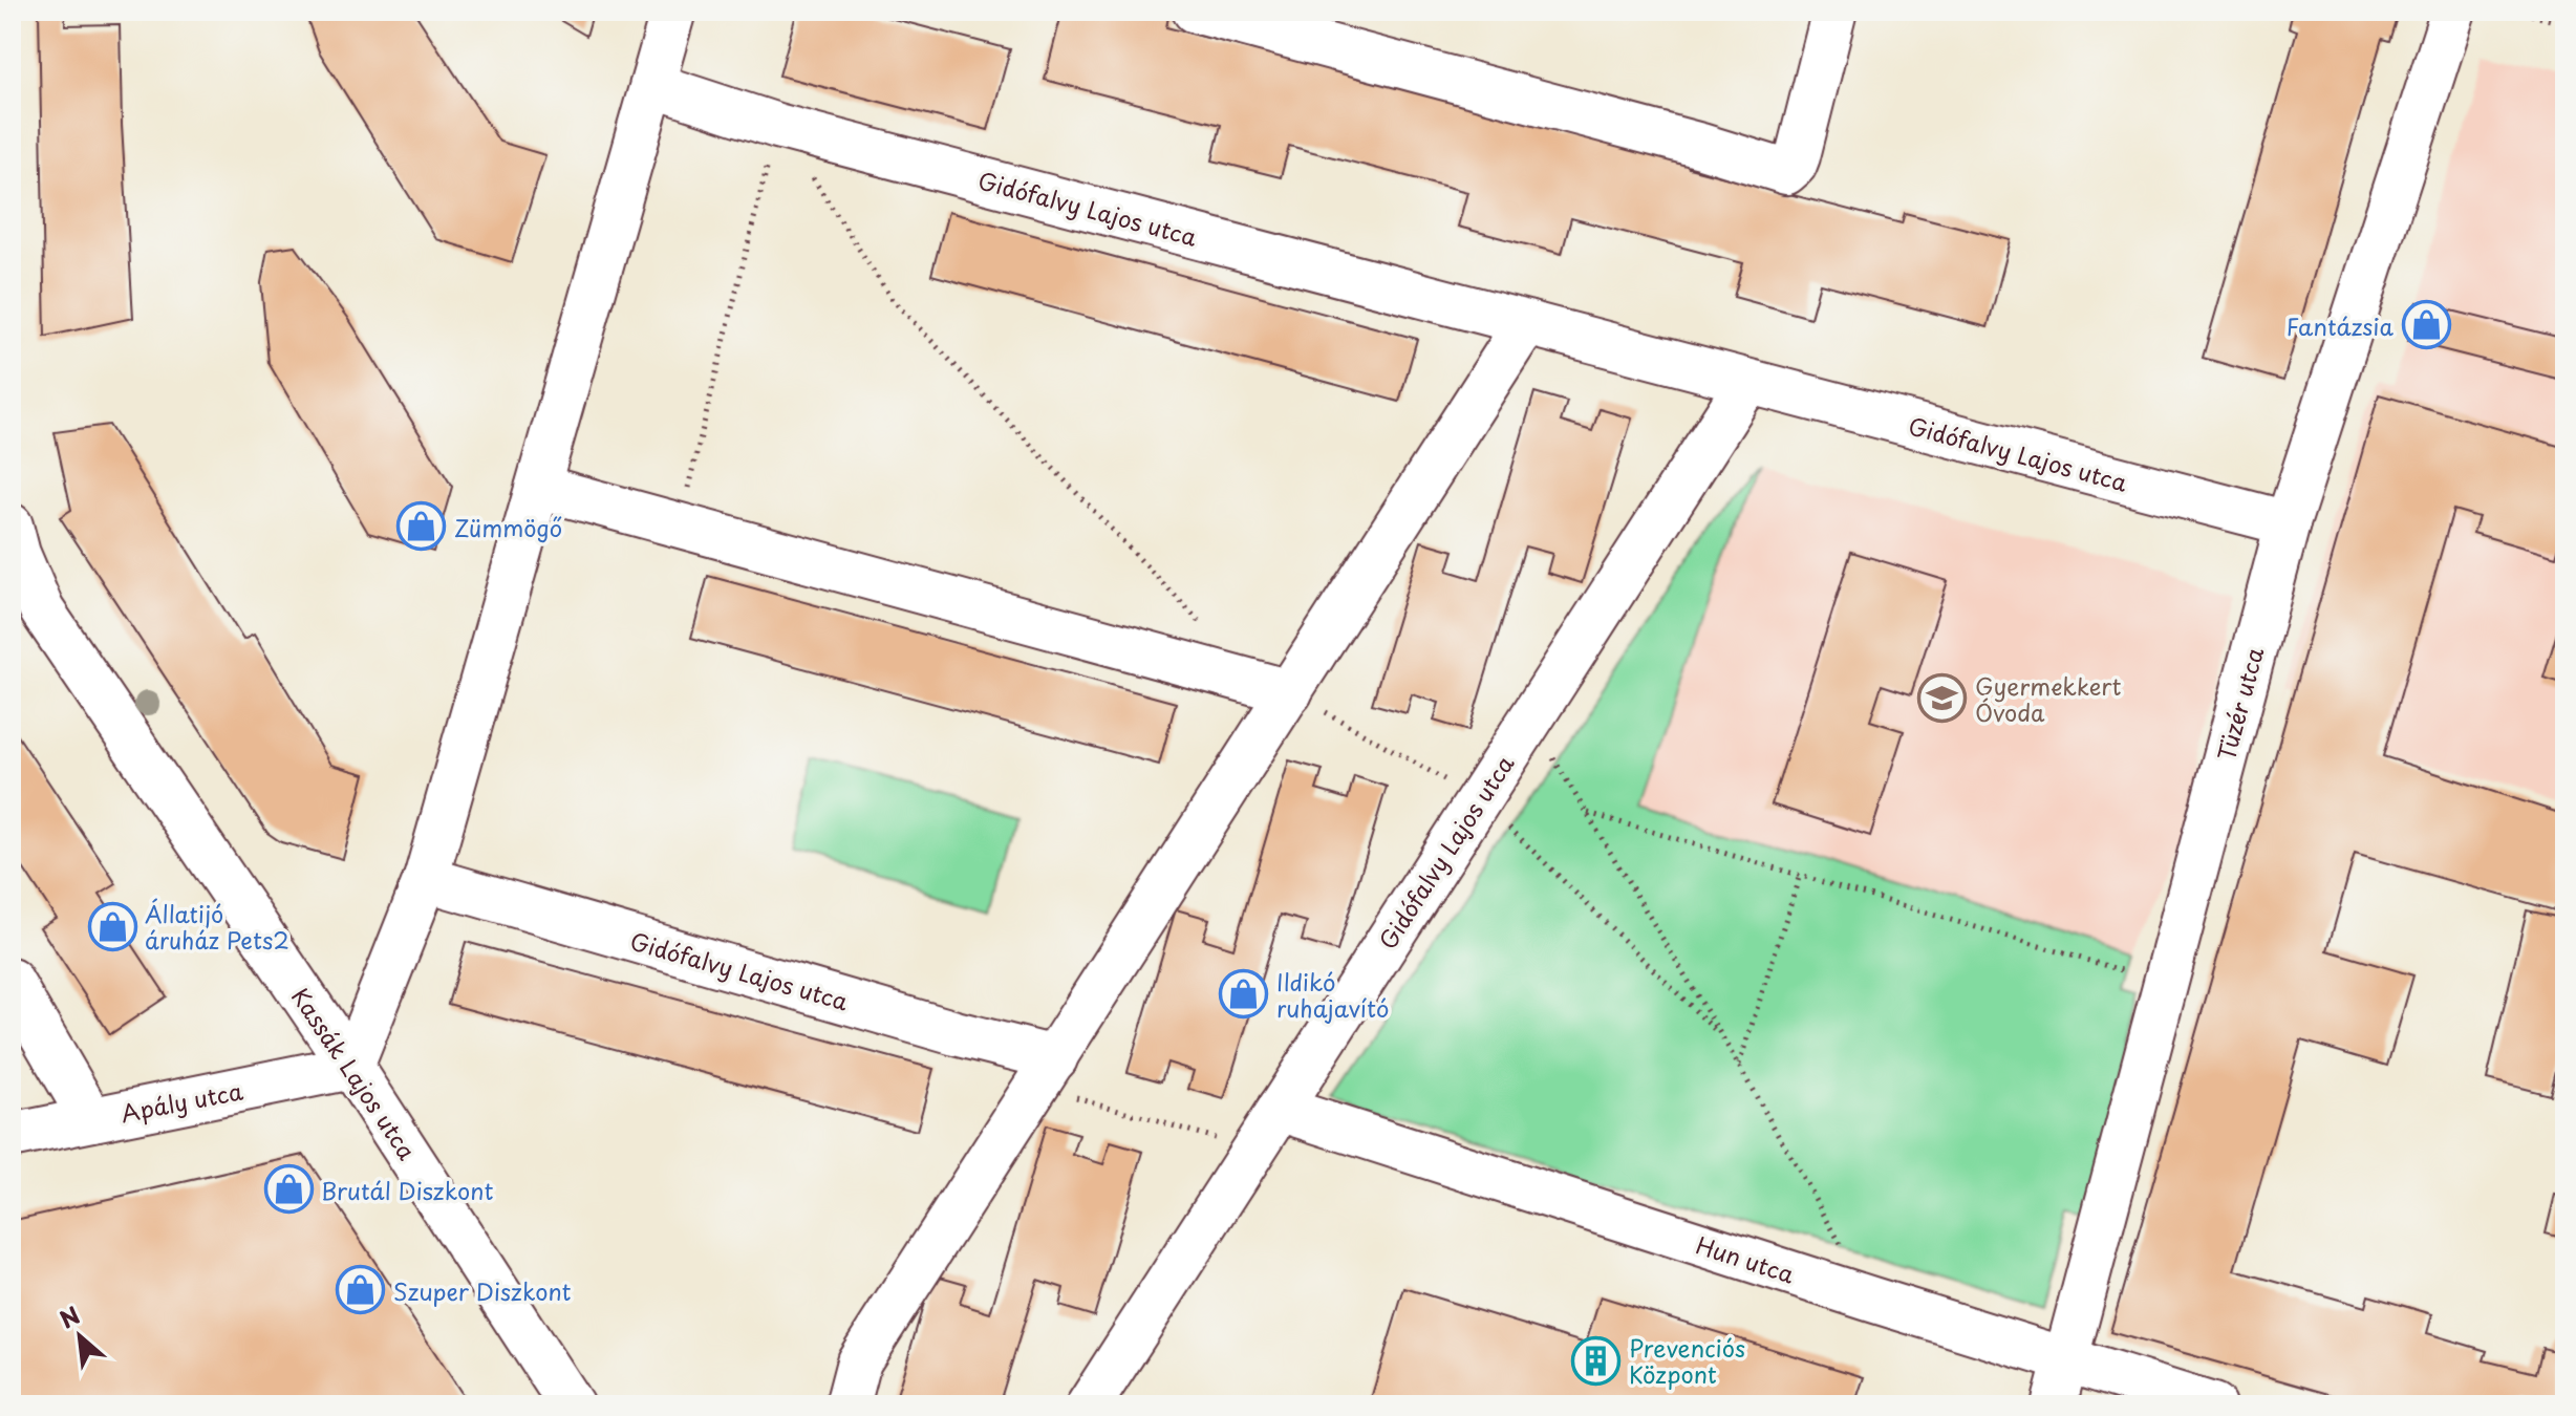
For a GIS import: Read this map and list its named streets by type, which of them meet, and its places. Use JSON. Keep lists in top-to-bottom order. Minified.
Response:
{"streets":{"street":["Gidófalvy Lajos utca","Tüzér utca","Kassák Lajos utca","Apály utca","Hun utca"]},"crossings":[["Gidófalvy Lajos utca","Tüzér utca"],["Gidófalvy Lajos utca","Hun utca"],["Tüzér utca","Hun utca"],["Kassák Lajos utca","Apály utca"]],"places":{"shop":["Fantázsia","Zümmögő","Állatijó áruház Pets2","Ildikó ruhajavító","Brutál Diszkont","Szuper Diszkont"],"school or university":["Gyermekkert Óvoda"],"building":["Prevenciós Központ"]},"north":"top left"}
